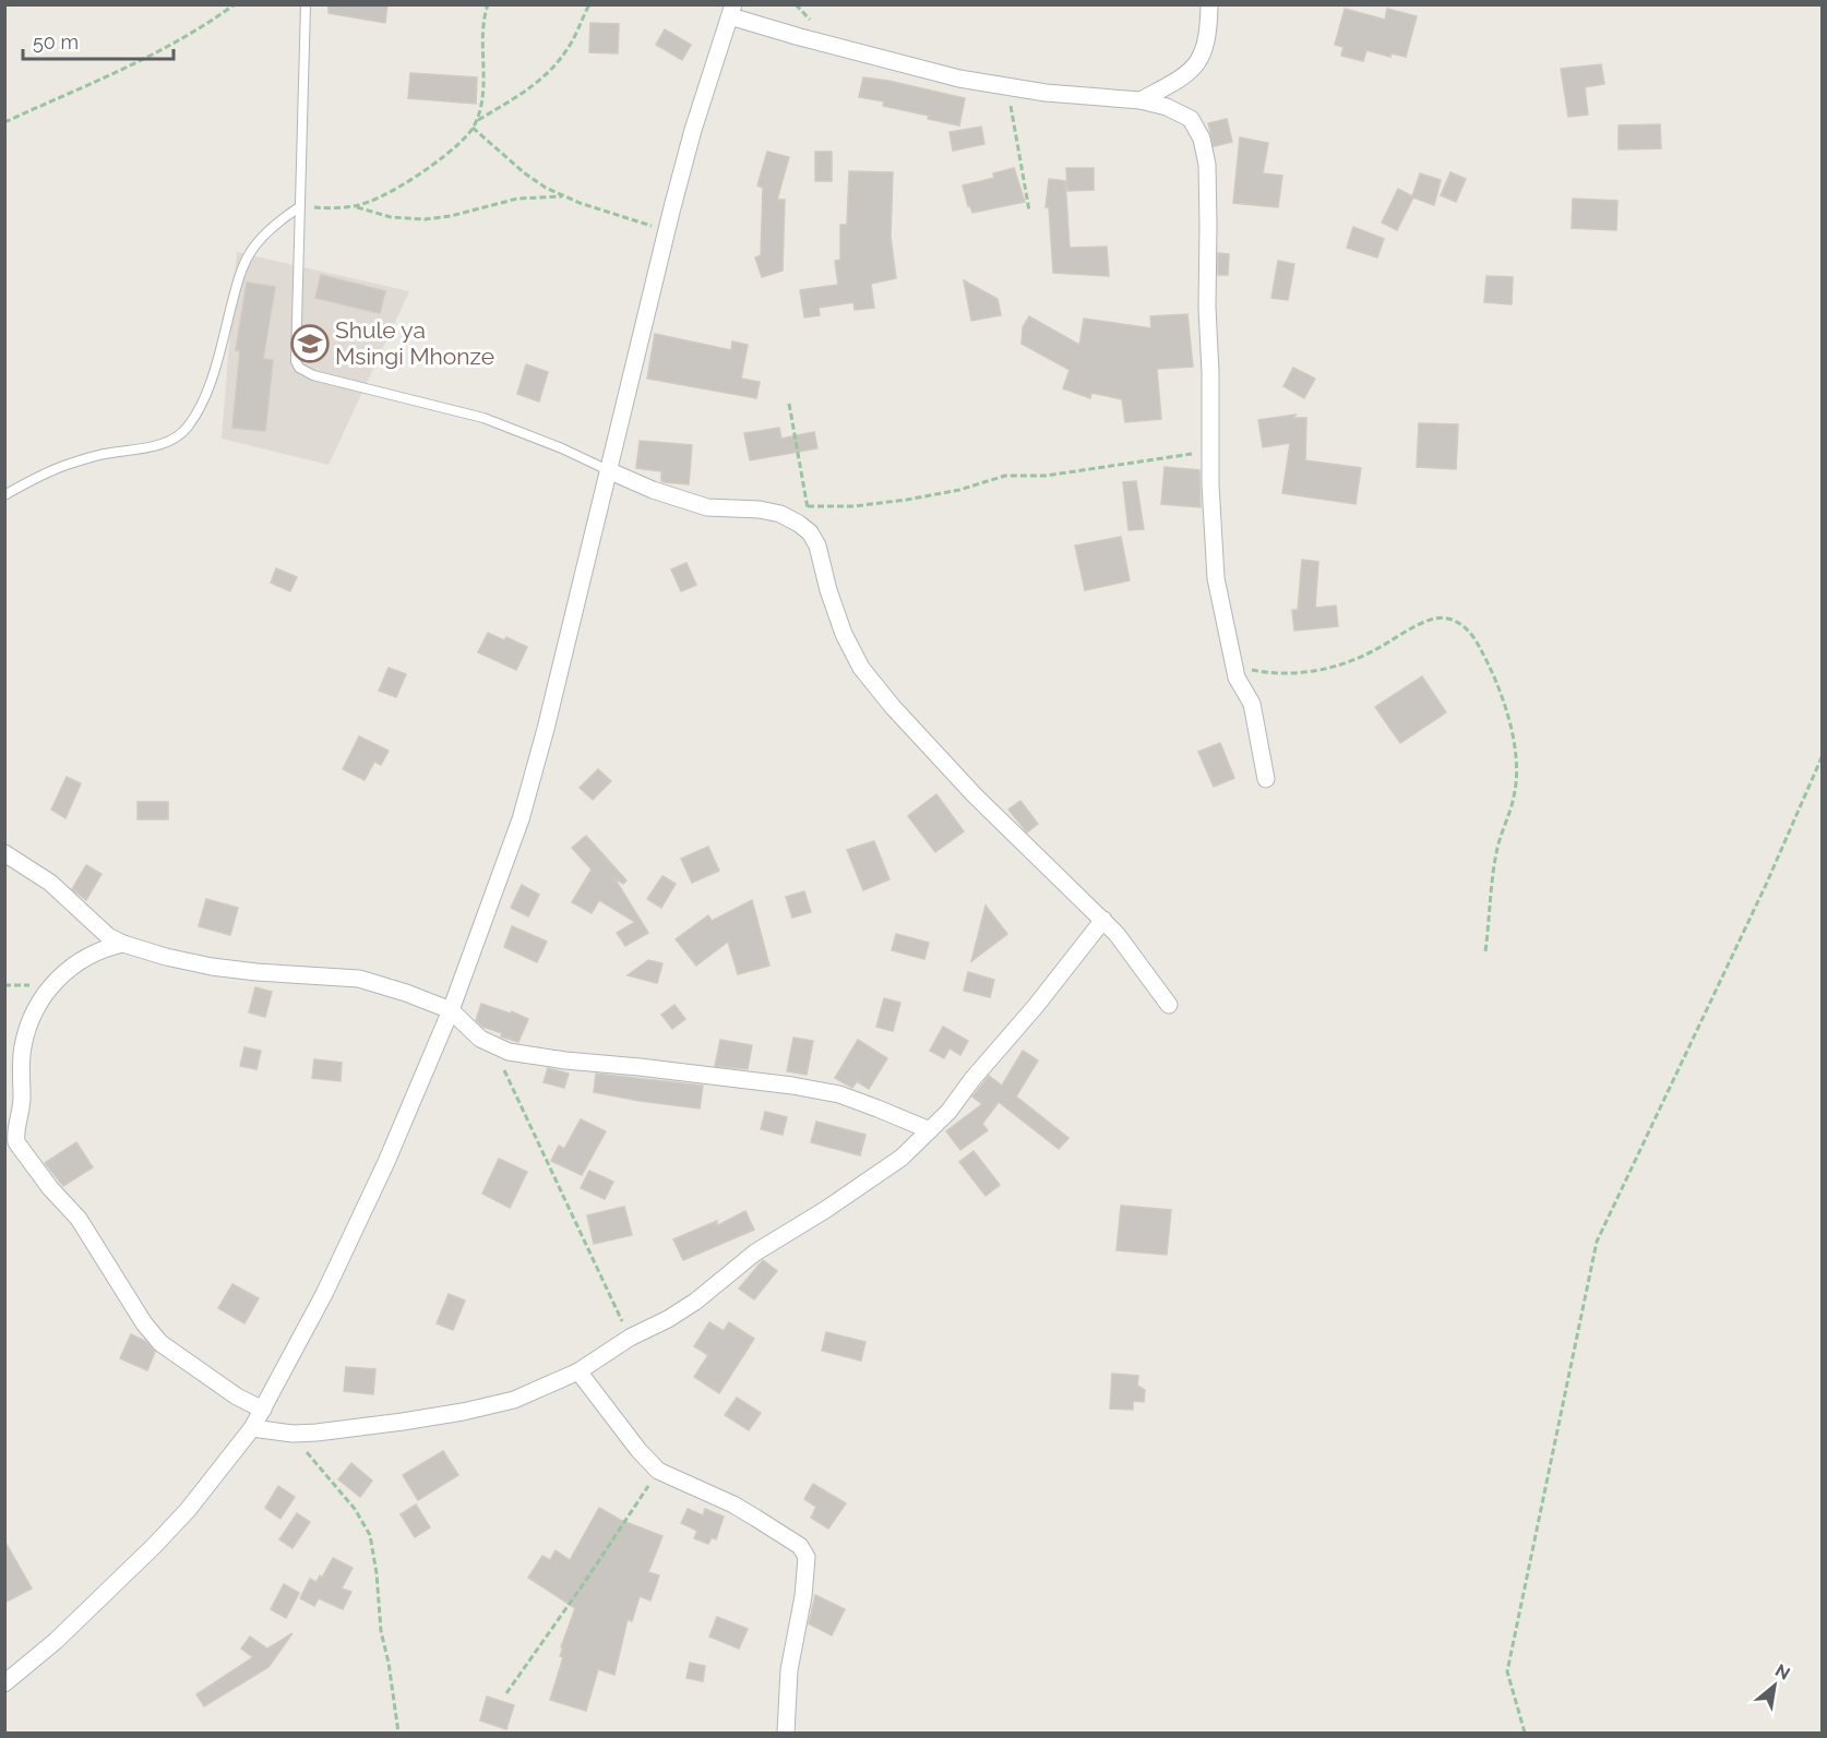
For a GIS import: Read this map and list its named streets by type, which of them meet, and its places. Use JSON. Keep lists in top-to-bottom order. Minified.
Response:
{"places":{"school or university":["Shule ya Msingi Mhonze"]},"scale_bar":"50 m","north":"top right"}
